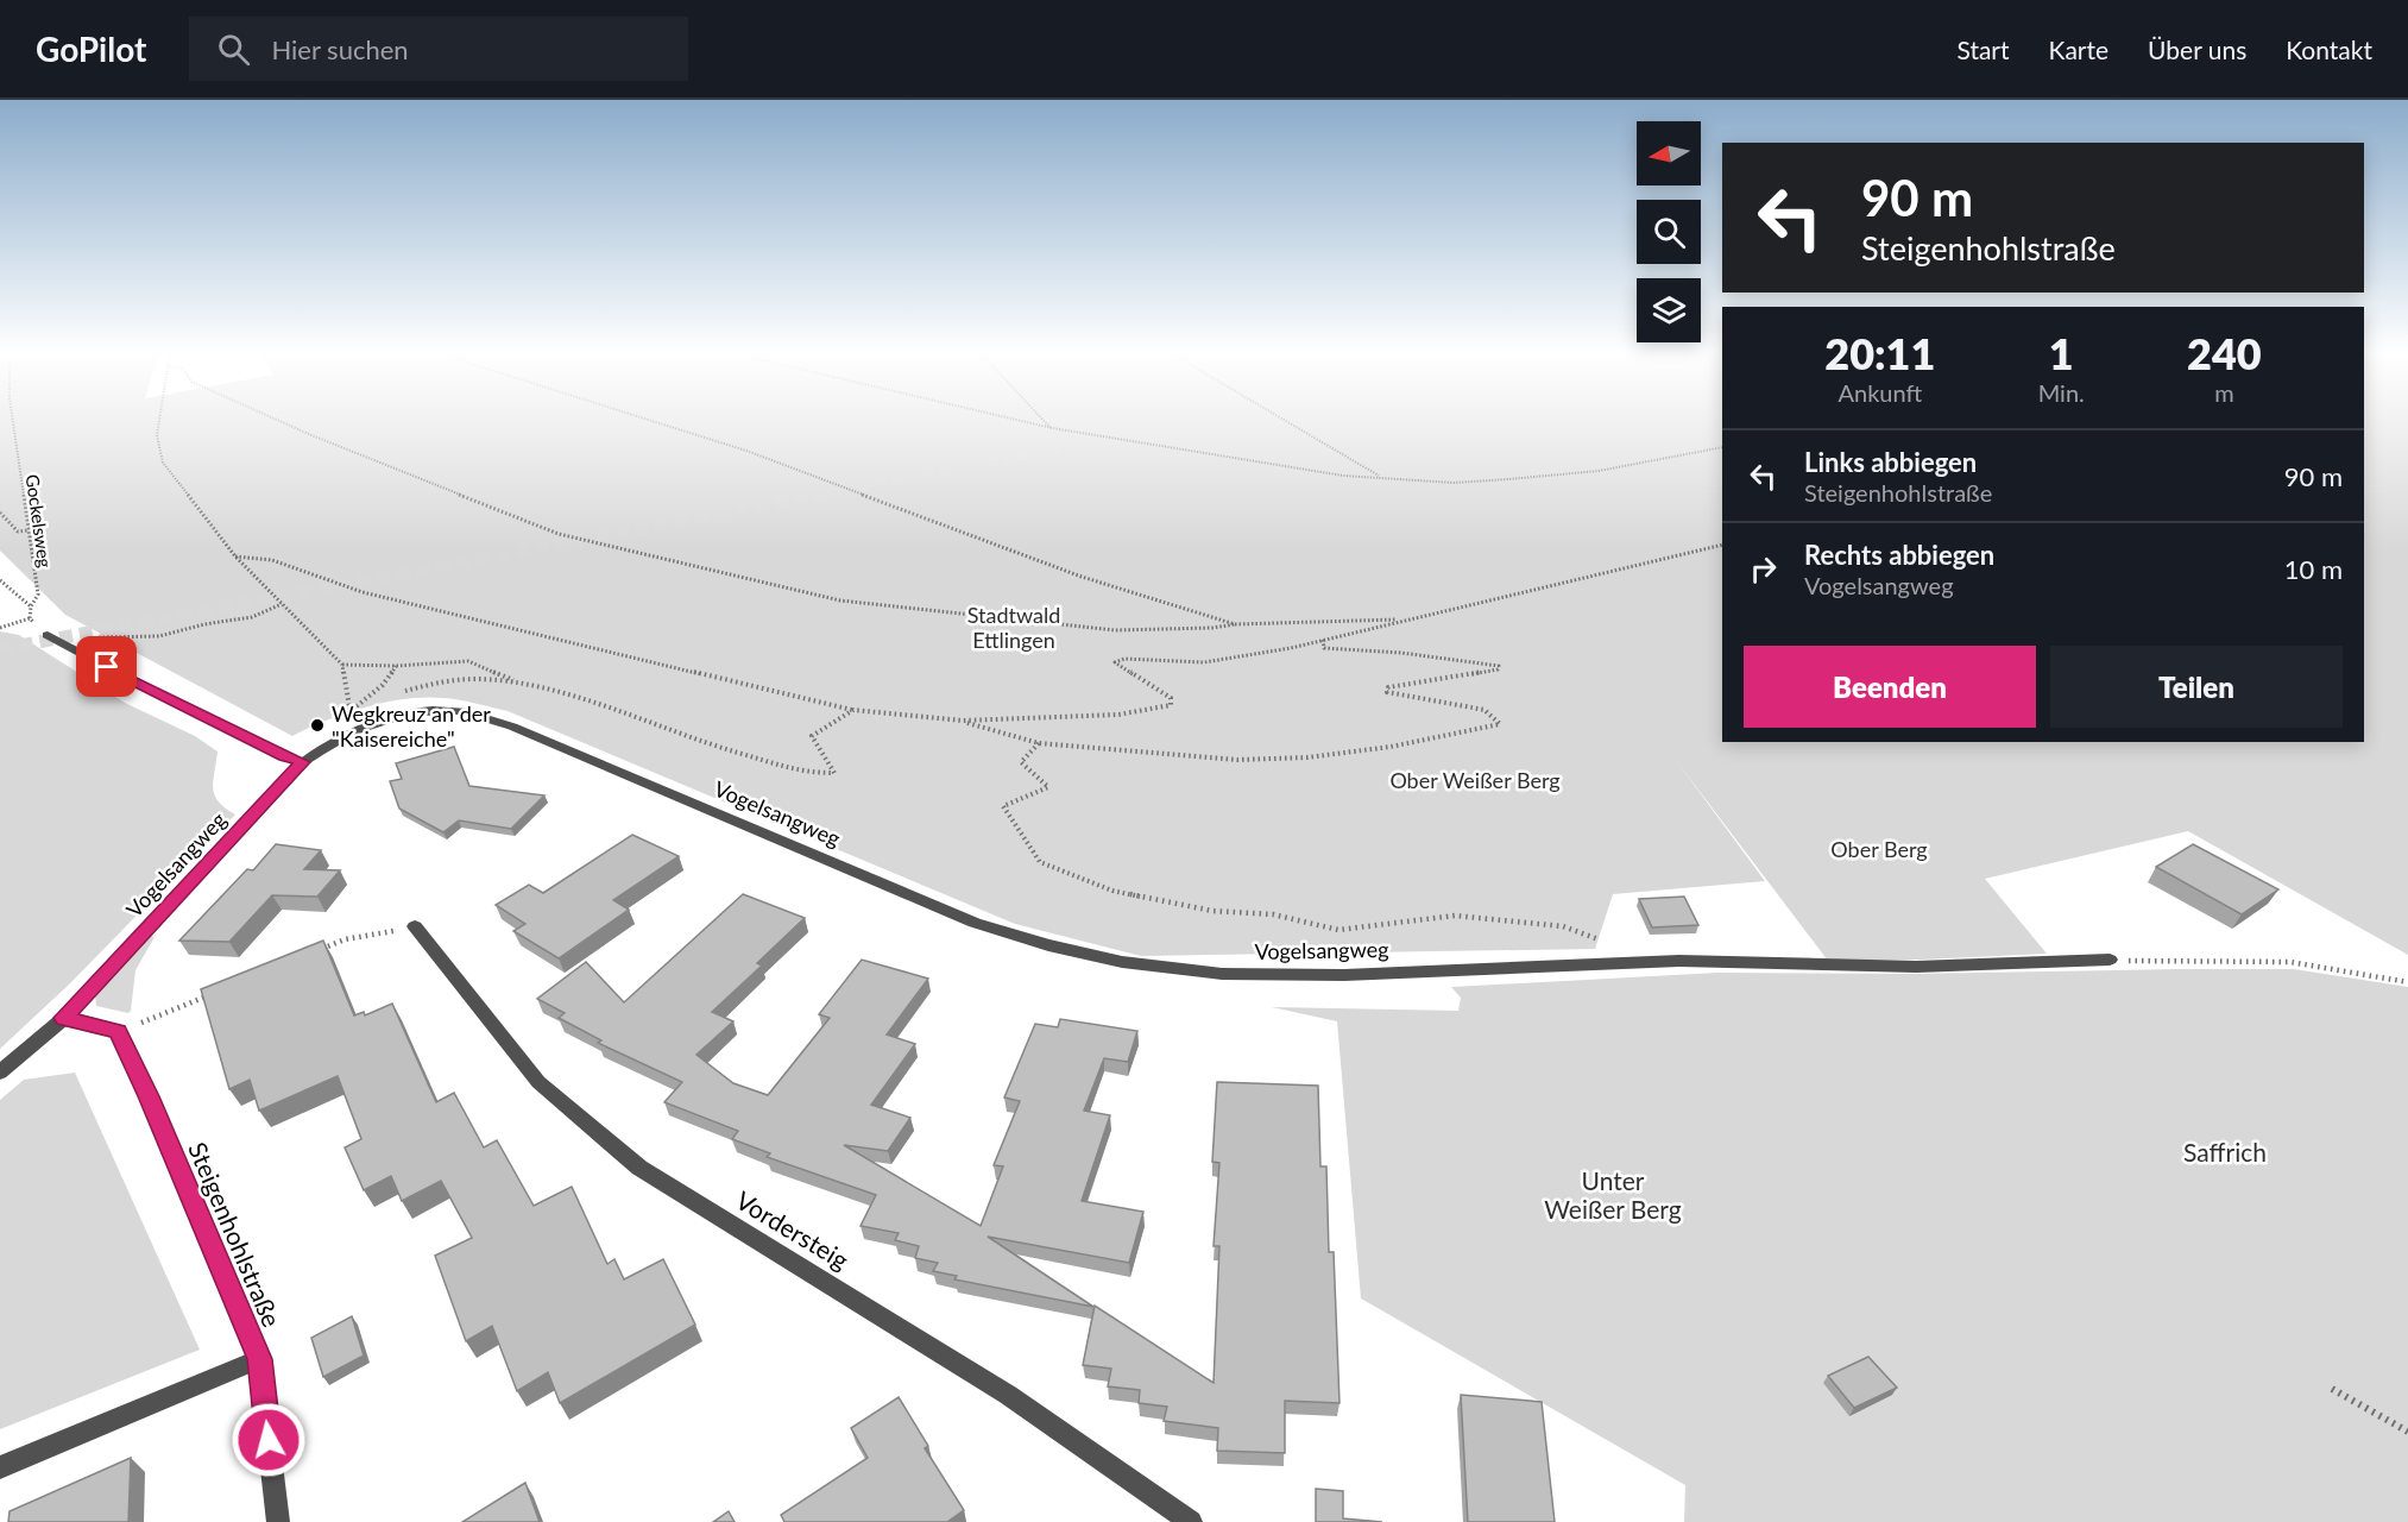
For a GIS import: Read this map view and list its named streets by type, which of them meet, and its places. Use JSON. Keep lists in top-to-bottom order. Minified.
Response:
{"streets":{"street":["Vogelsangweg","Vordersteig","Steigenhohlstraße"],"path":["Gockelsweg"]},"parks":["Stadtwald Ettlingen","Ober Weißer Berg","Ober Berg","Saffrich","Unter Weißer Berg"],"places":["Wegkreuz an der \"Kaisereiche\""],"north":"left","page":{"header":"GoPilot","search":"Hier suchen","nav":["Start","Karte","Über uns","Kontakt"],"turn":["90 m","Steigenhohlstraße"],"eta":["20:11","Ankunft","1","Min.","240","m"],"list":[{"name":"Links abbiegen","note":"Steigenhohlstraße","value":"90 m"},{"name":"Rechts abbiegen","note":"Vogelsangweg","value":"10 m"}],"buttons":["Beenden","Teilen"]}}
